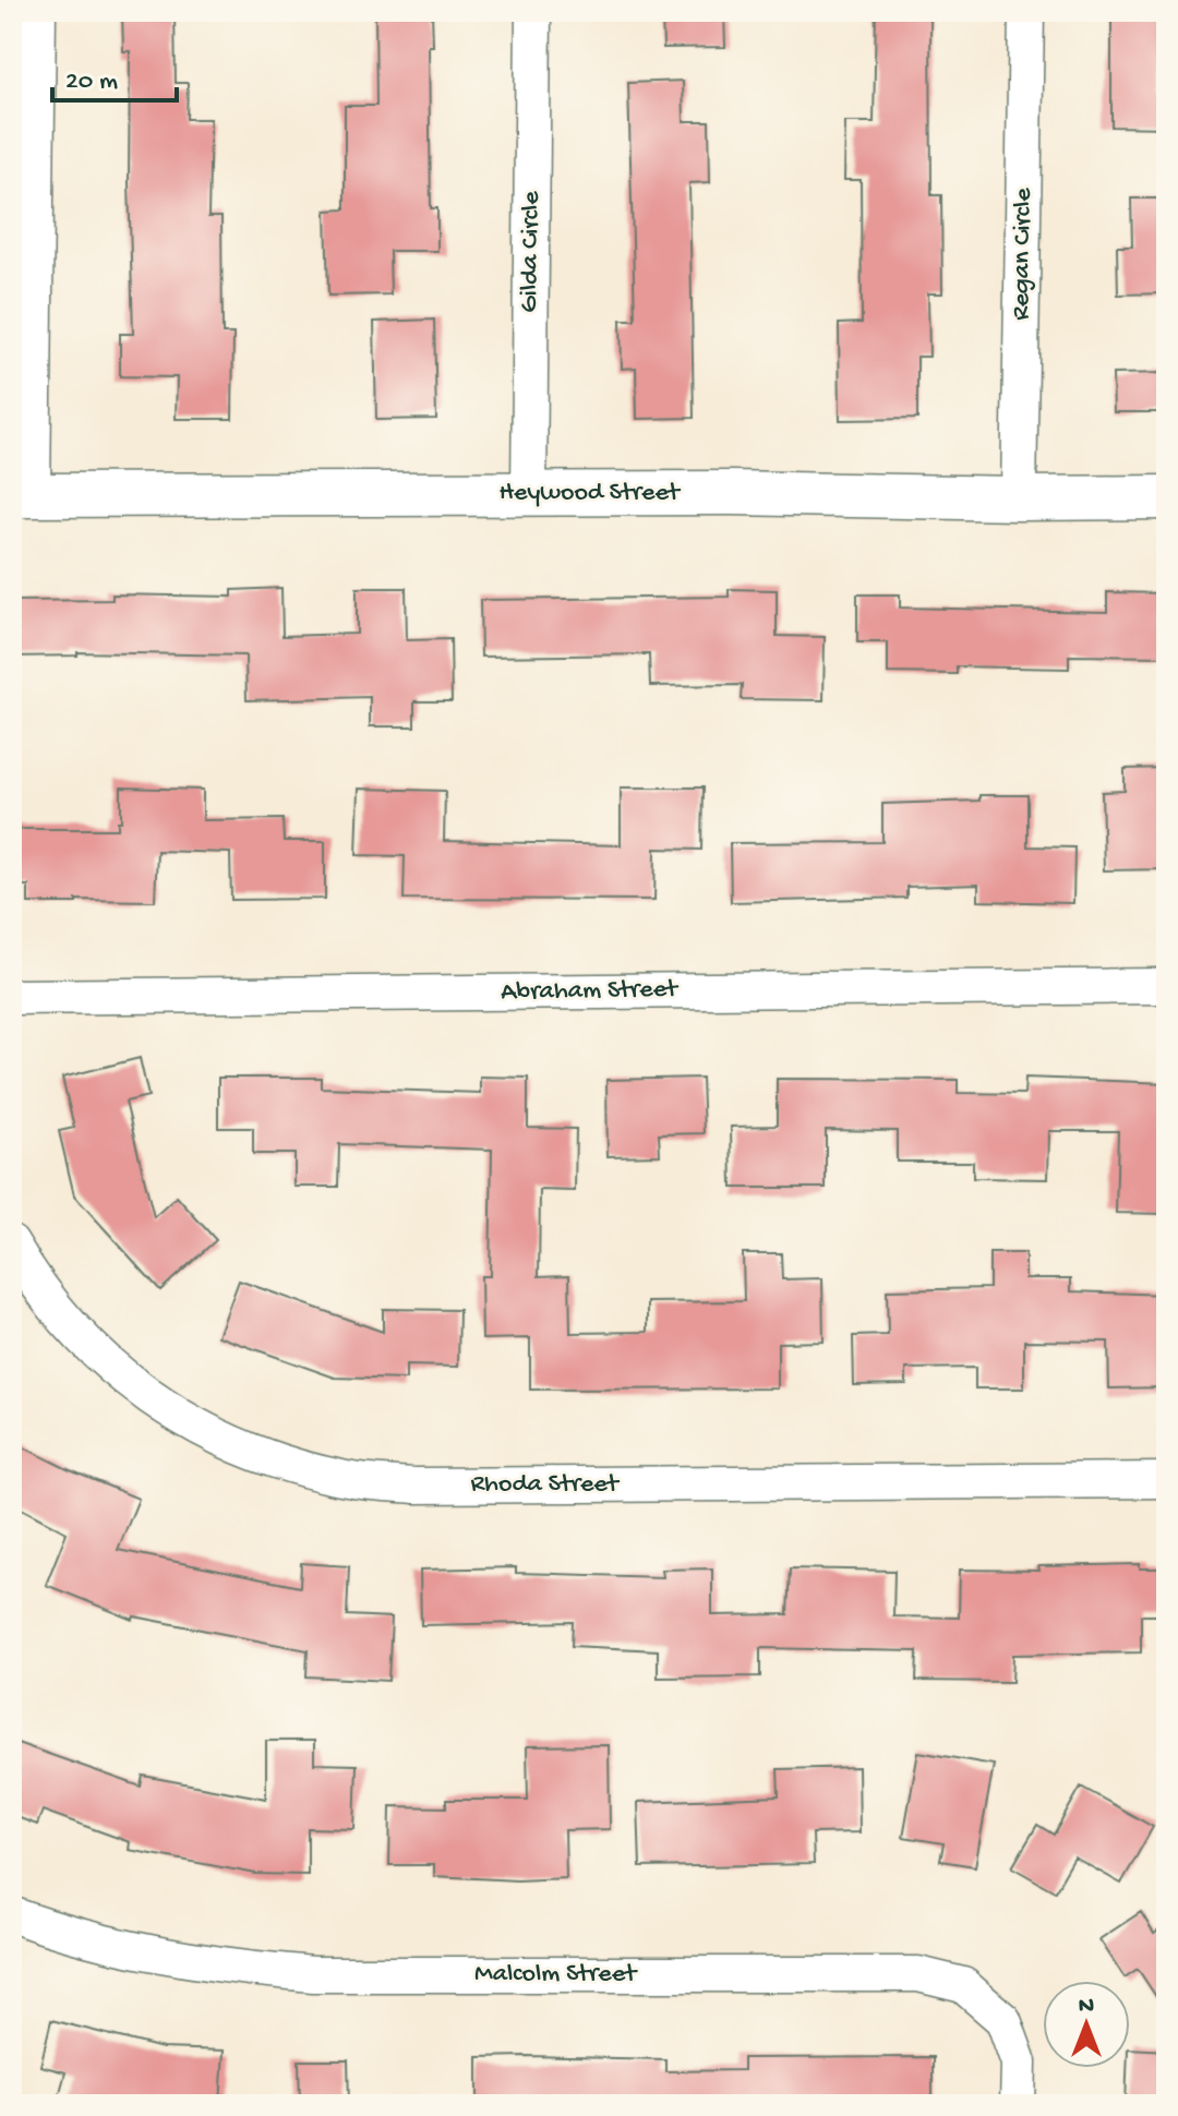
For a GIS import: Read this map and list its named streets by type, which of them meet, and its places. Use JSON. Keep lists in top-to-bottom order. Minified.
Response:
{"streets":{"street":["Gilda Circle","Regan Circle","Heywood Street","Abraham Street","Rhoda Street","Malcolm Street"]},"crossings":[["Gilda Circle","Heywood Street"],["Regan Circle","Heywood Street"]],"scale_bar":"20 m","north":"top"}
